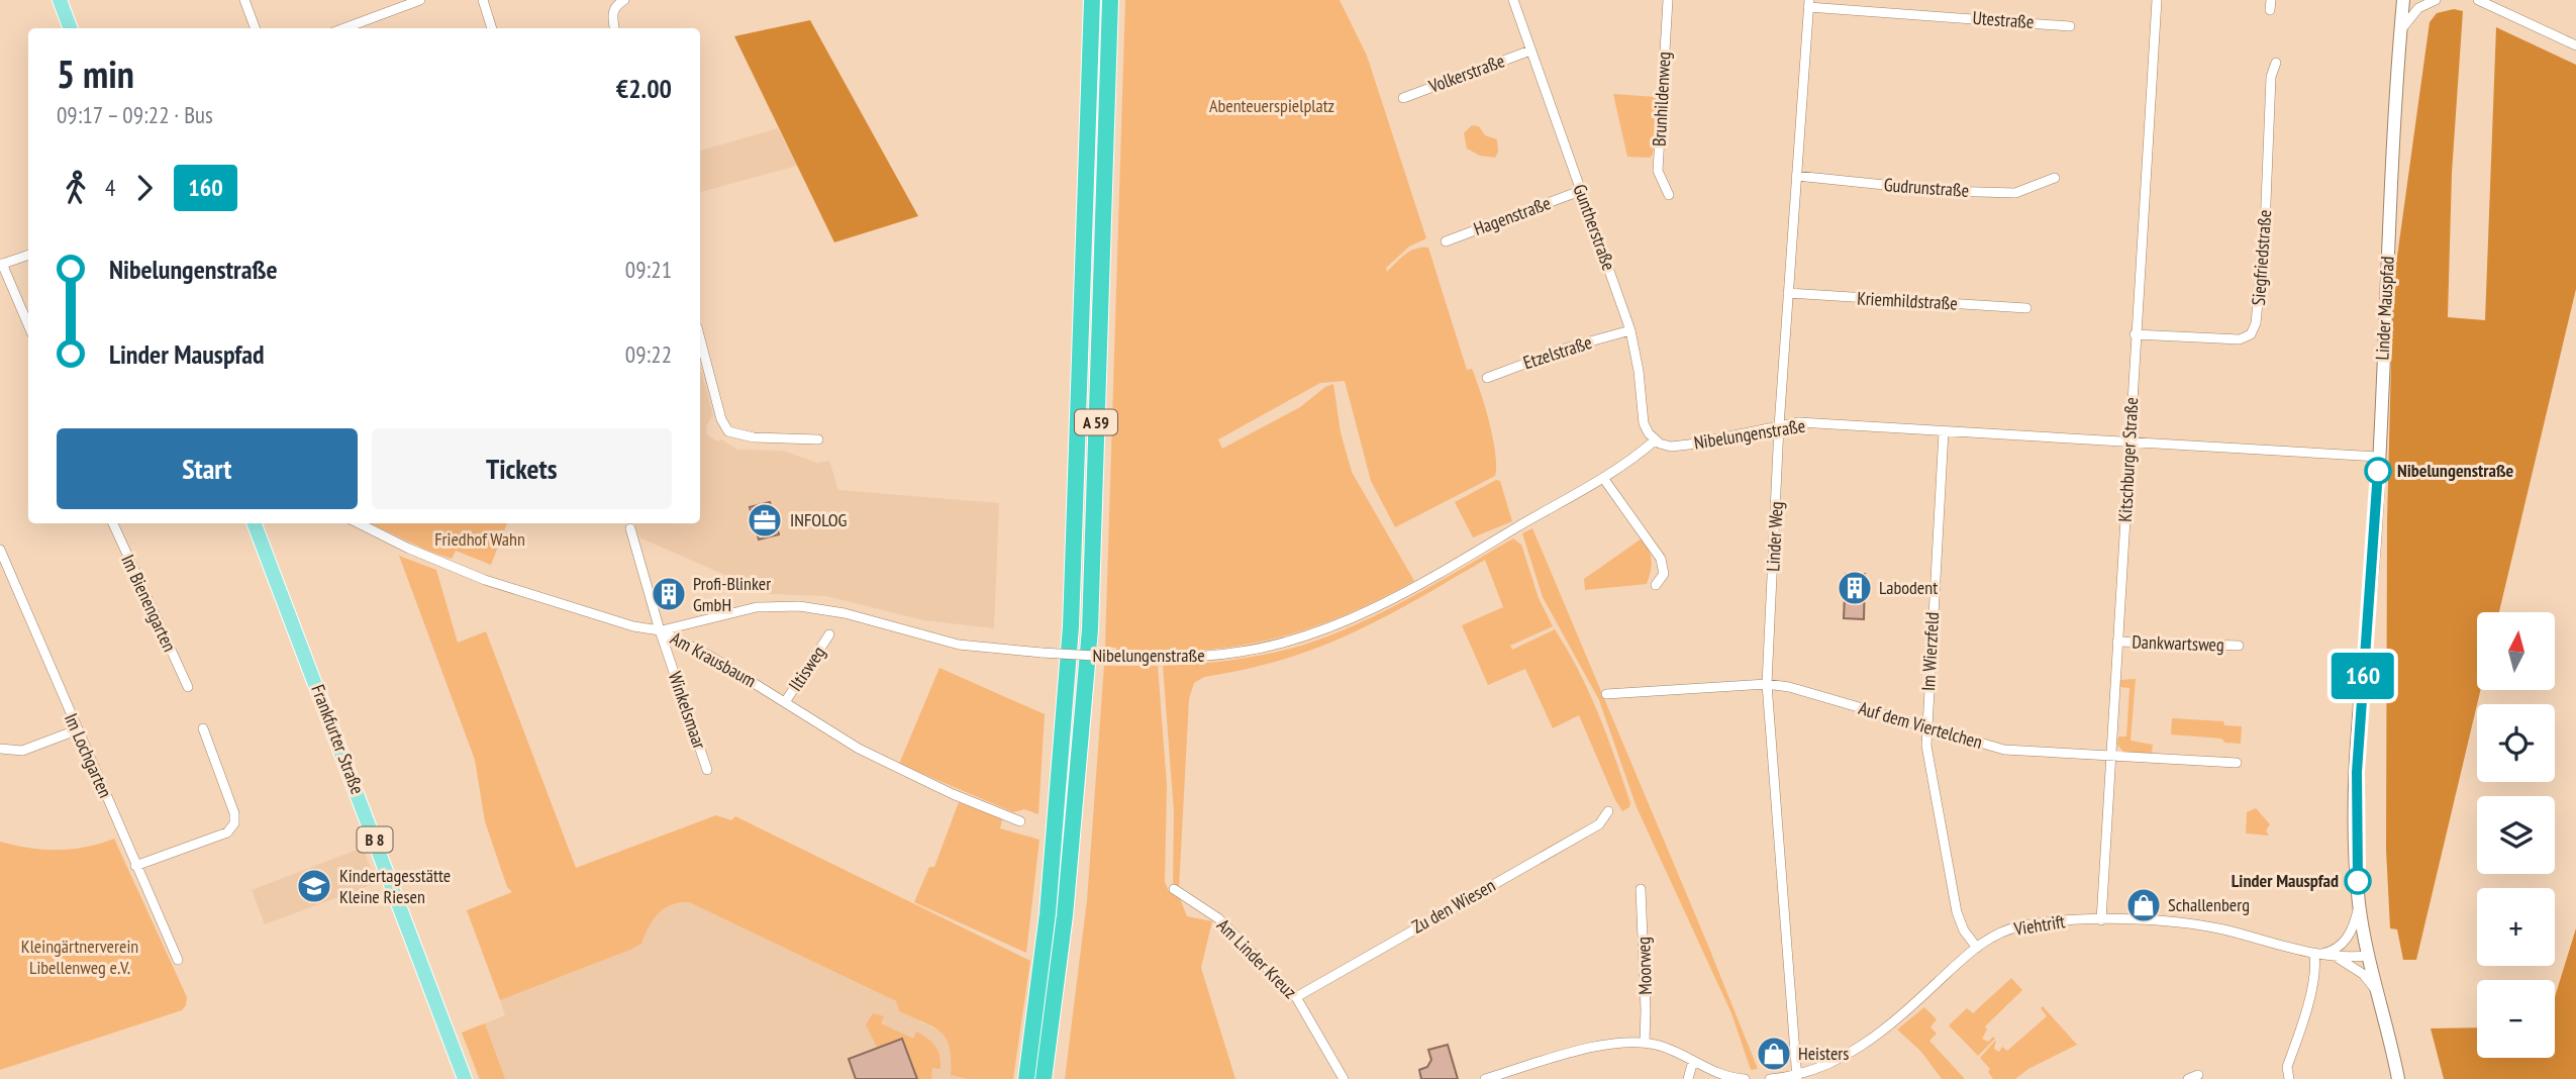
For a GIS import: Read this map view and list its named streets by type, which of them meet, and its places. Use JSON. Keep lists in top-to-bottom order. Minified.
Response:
{"streets":{"highway":["A 59"],"main road":["Frankfurter Straße","B 8"],"street":["Utestraße","Volkerstraße","Brunhildenweg","Gudrunstraße","Hagenstraße","Guntherstraße","Siegfriedstraße","Kriemhildstraße","Linder Mauspfad","Etzelstraße","Nibelungenstraße","Kitschburger Straße","Linder Weg","Im Bienengarten","Dankwartsweg","Im Wierzfeld","Am Krausbaum","Iltisweg","Winkelsmaar","Auf dem Viertelchen","Im Lochgarten","Zu den Wiesen","Viehtrift","Am Linder Kreuz","Moorweg"]},"crossings":[["Utestraße","Linder Weg"],["Volkerstraße","Guntherstraße"],["Gudrunstraße","Linder Weg"],["Hagenstraße","Guntherstraße"],["Guntherstraße","Etzelstraße"],["Guntherstraße","Nibelungenstraße"],["Siegfriedstraße","Kitschburger Straße"],["Kriemhildstraße","Linder Weg"],["Linder Mauspfad","Nibelungenstraße"],["Linder Mauspfad","Viehtrift"],["Nibelungenstraße","Kitschburger Straße"],["Nibelungenstraße","Linder Weg"],["Nibelungenstraße","Im Wierzfeld"],["Nibelungenstraße","Am Krausbaum"],["Nibelungenstraße","Winkelsmaar"],["Kitschburger Straße","Dankwartsweg"],["Kitschburger Straße","Auf dem Viertelchen"],["Kitschburger Straße","Viehtrift"],["Linder Weg","Auf dem Viertelchen"],["Linder Weg","Viehtrift"],["Im Wierzfeld","Auf dem Viertelchen"],["Im Wierzfeld","Viehtrift"],["Am Krausbaum","Iltisweg"],["Am Krausbaum","Winkelsmaar"],["Zu den Wiesen","Am Linder Kreuz"]],"parks":["Abenteuerspielplatz","Friedhof Wahn","Kleingärtnerverein Libellenweg e.V."],"places":{"other":["Nibelungenstraße","Linder Mauspfad"],"office":["INFOLOG"],"building":["Labodent","Profi-Blinker GmbH"],"school or university":["Kindertagesstätte Kleine Riesen"],"shop":["Schallenberg","Heisters"]},"lines":["bus line 160"],"north":"top","page":{"on_map":"160","heading":["5 min","09:17 – 09:22 · Bus","€2.00"],"legs":["4","160"],"list":[{"name":"Nibelungenstraße","value":"09:21"},{"name":"Linder Mauspfad","value":"09:22"}],"buttons":["Start","Tickets"],"map_buttons":["+","−"]}}
